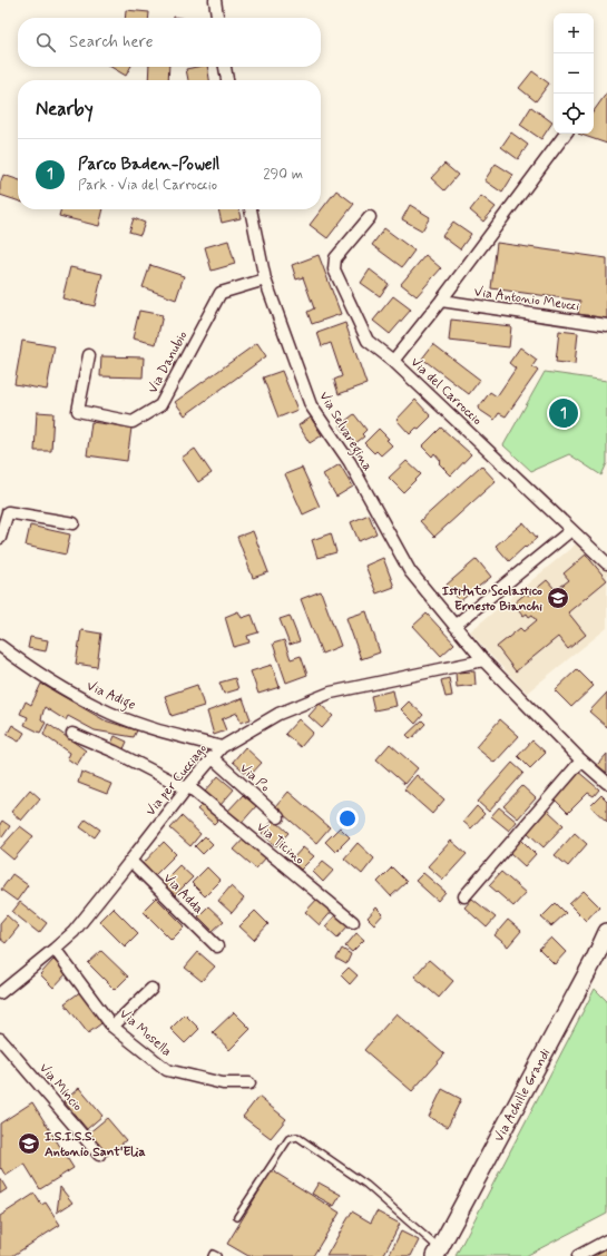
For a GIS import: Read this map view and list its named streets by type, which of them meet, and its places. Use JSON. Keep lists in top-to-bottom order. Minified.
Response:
{"streets":{"main road":["Via Achille Grandi"],"street":["Via Antonio Meucci","Via Danubio","Via del Carroccio","Via Selvaregina","Via Adige","Via Po","Via per Cucciago","Via Ticino","Via Adda","Via Mosella","Via Mincio"]},"crossings":[["Via Danubio","Via Selvaregina"],["Via Selvaregina","Via per Cucciago"],["Via Adige","Via per Cucciago"],["Via Po","Via per Cucciago"],["Via per Cucciago","Via Ticino"],["Via per Cucciago","Via Adda"],["Via per Cucciago","Via Mosella"]],"places":{"school or university":["Istituto Scolastico Ernesto Bianchi","I.S.I.S.S. Antonio Sant'Elia"]},"page":{"map_buttons":["+","−"],"search":"Search here","heading":"Nearby","list":[{"mark":"1","name":"Parco Baden-Powell","note":"Park · Via del Carroccio","value":"290 m"}],"pins":"1"}}
